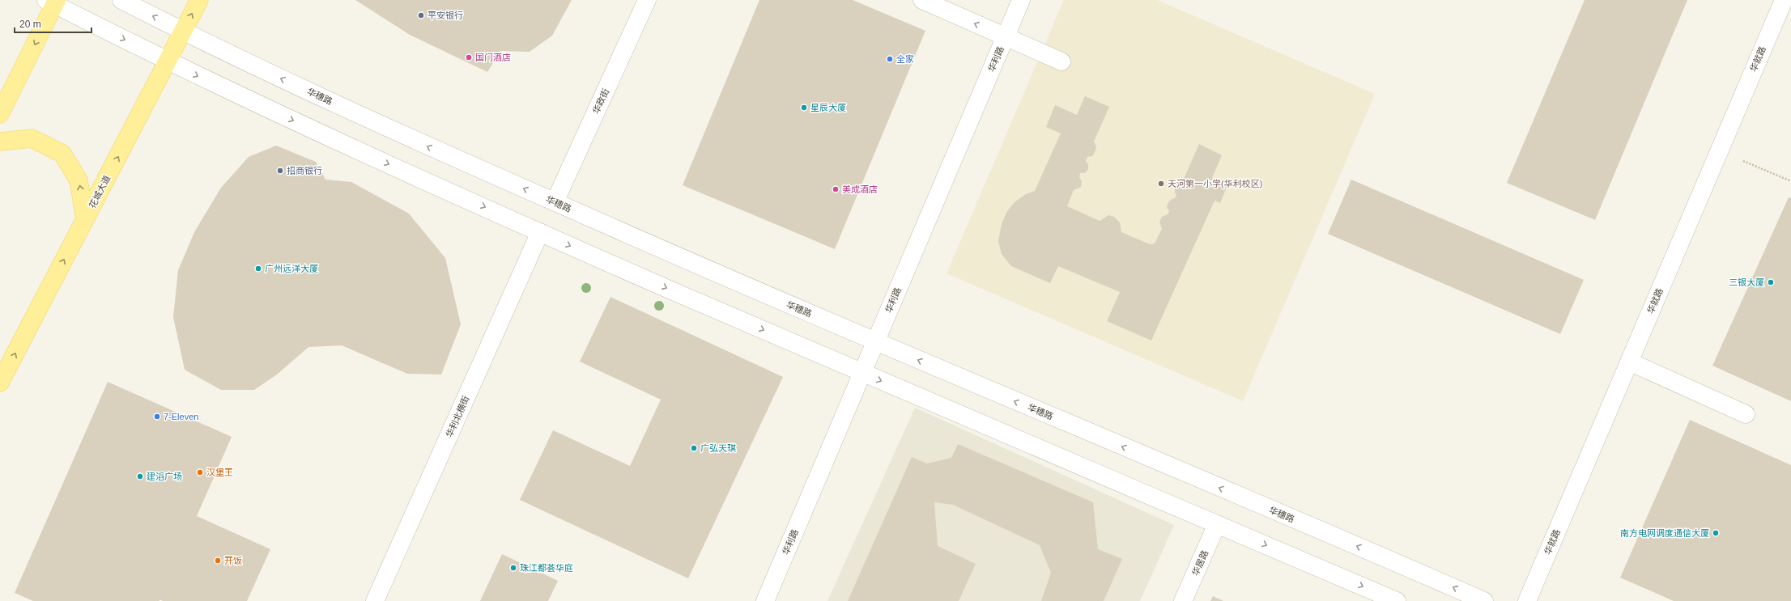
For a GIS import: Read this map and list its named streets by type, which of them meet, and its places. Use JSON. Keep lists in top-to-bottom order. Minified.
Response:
{"streets":{"main road":["花城大道"],"street":["华利路","华就路","华穗路","华政街","华利北横街","华居路"]},"crossings":[["华利路","华穗路"],["华穗路","华政街"],["华穗路","花城大道"]],"places":["平安银行","国门酒店","全家","星辰大厦","招商银行","天河第一小学(华利校区)","美成酒店","广州远洋大厦","三银大厦","7-Eleven","广弘天琪","汉堡王","建滔广场","南方电网调度通信大厦","开饭","珠江都荟华庭"],"scale_bar":"20 m"}
